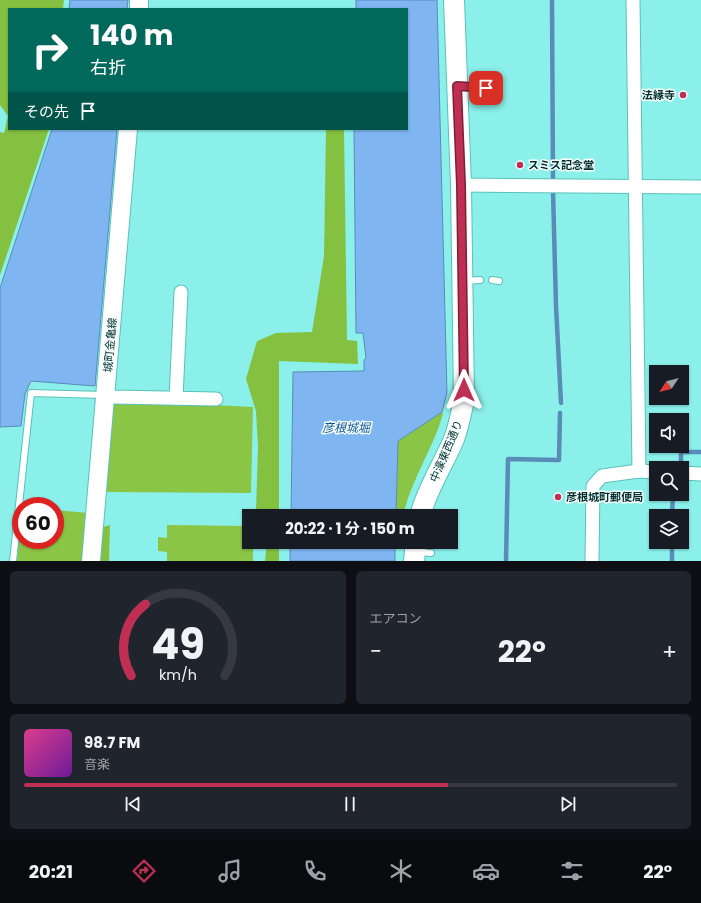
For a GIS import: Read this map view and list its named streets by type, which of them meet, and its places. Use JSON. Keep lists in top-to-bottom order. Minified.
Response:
{"streets":{"main road":["中濠東西通り"],"street":["城町金亀線"]},"water":["彦根城堀"],"places":["法縁寺","スミス記念堂","彦根城町郵便局"],"north":"bottom left","page":{"turn":["140 m","右折"],"then":"その先","limit":"60","trip":"20:22 · 1 分 · 150 m","tile":"エアコン","heat":["−","22°","+"],"song":["98.7 FM","音楽"],"tabs":["20:21","22°"],"gauge":["49","km/h"]}}
